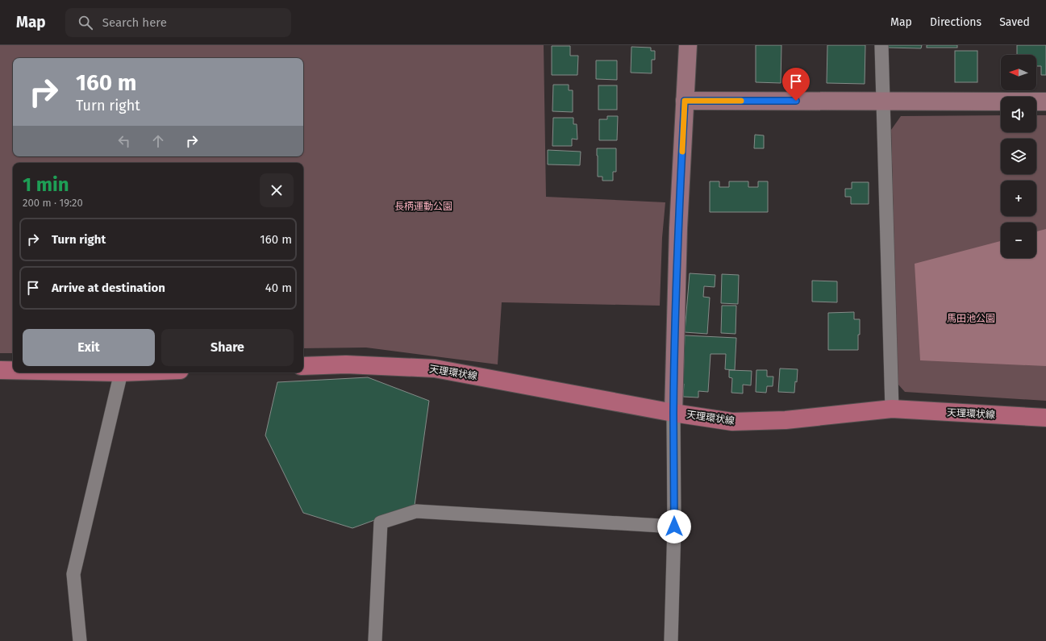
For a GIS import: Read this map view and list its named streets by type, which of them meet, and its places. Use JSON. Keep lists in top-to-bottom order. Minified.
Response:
{"streets":{"main road":["天理環状線"]},"parks":["長柄運動公園","馬田池公園"],"north":"left","page":{"header":"Map","search":"Search here","nav":["Map","Directions","Saved"],"map_buttons":["+","−"],"turn":["160 m","Turn right"],"heading":["1 min","200 m · 19:20"],"list":[{"name":"Turn right","value":"160 m"},{"name":"Arrive at destination","value":"40 m"}],"buttons":["Exit","Share"]}}
